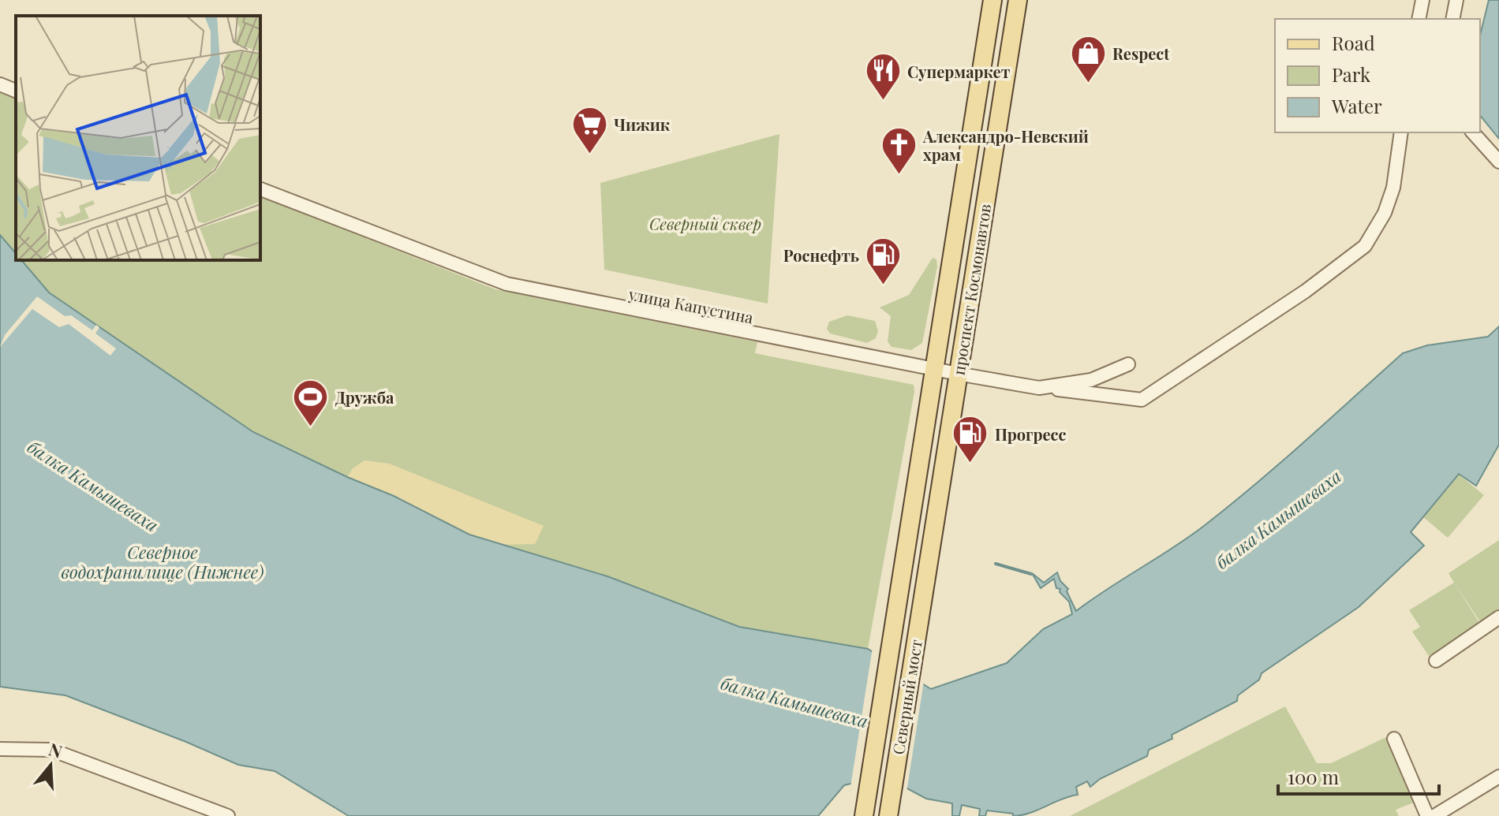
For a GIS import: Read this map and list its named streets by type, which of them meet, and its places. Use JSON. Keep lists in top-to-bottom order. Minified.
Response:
{"streets":{"main road":["проспект Космонавтов","Северный мост"],"street":["улица Капустина"]},"crossings":[["проспект Космонавтов","улица Капустина"],["проспект Космонавтов","Северный мост"]],"water":["балка Камышеваха","Северное водохранилище (Нижнее)"],"parks":["Северный сквер"],"places":{"shop":["Respect"],"restaurant":["Супермаркет"],"supermarket":["Чижик"],"church":["Александро-Невский храм"],"fuel station":["Роснефть","Прогресс"],"sports":["Дружба"]},"legend":["Road","Park","Water"],"scale_bar":"100 m","north":"top"}
